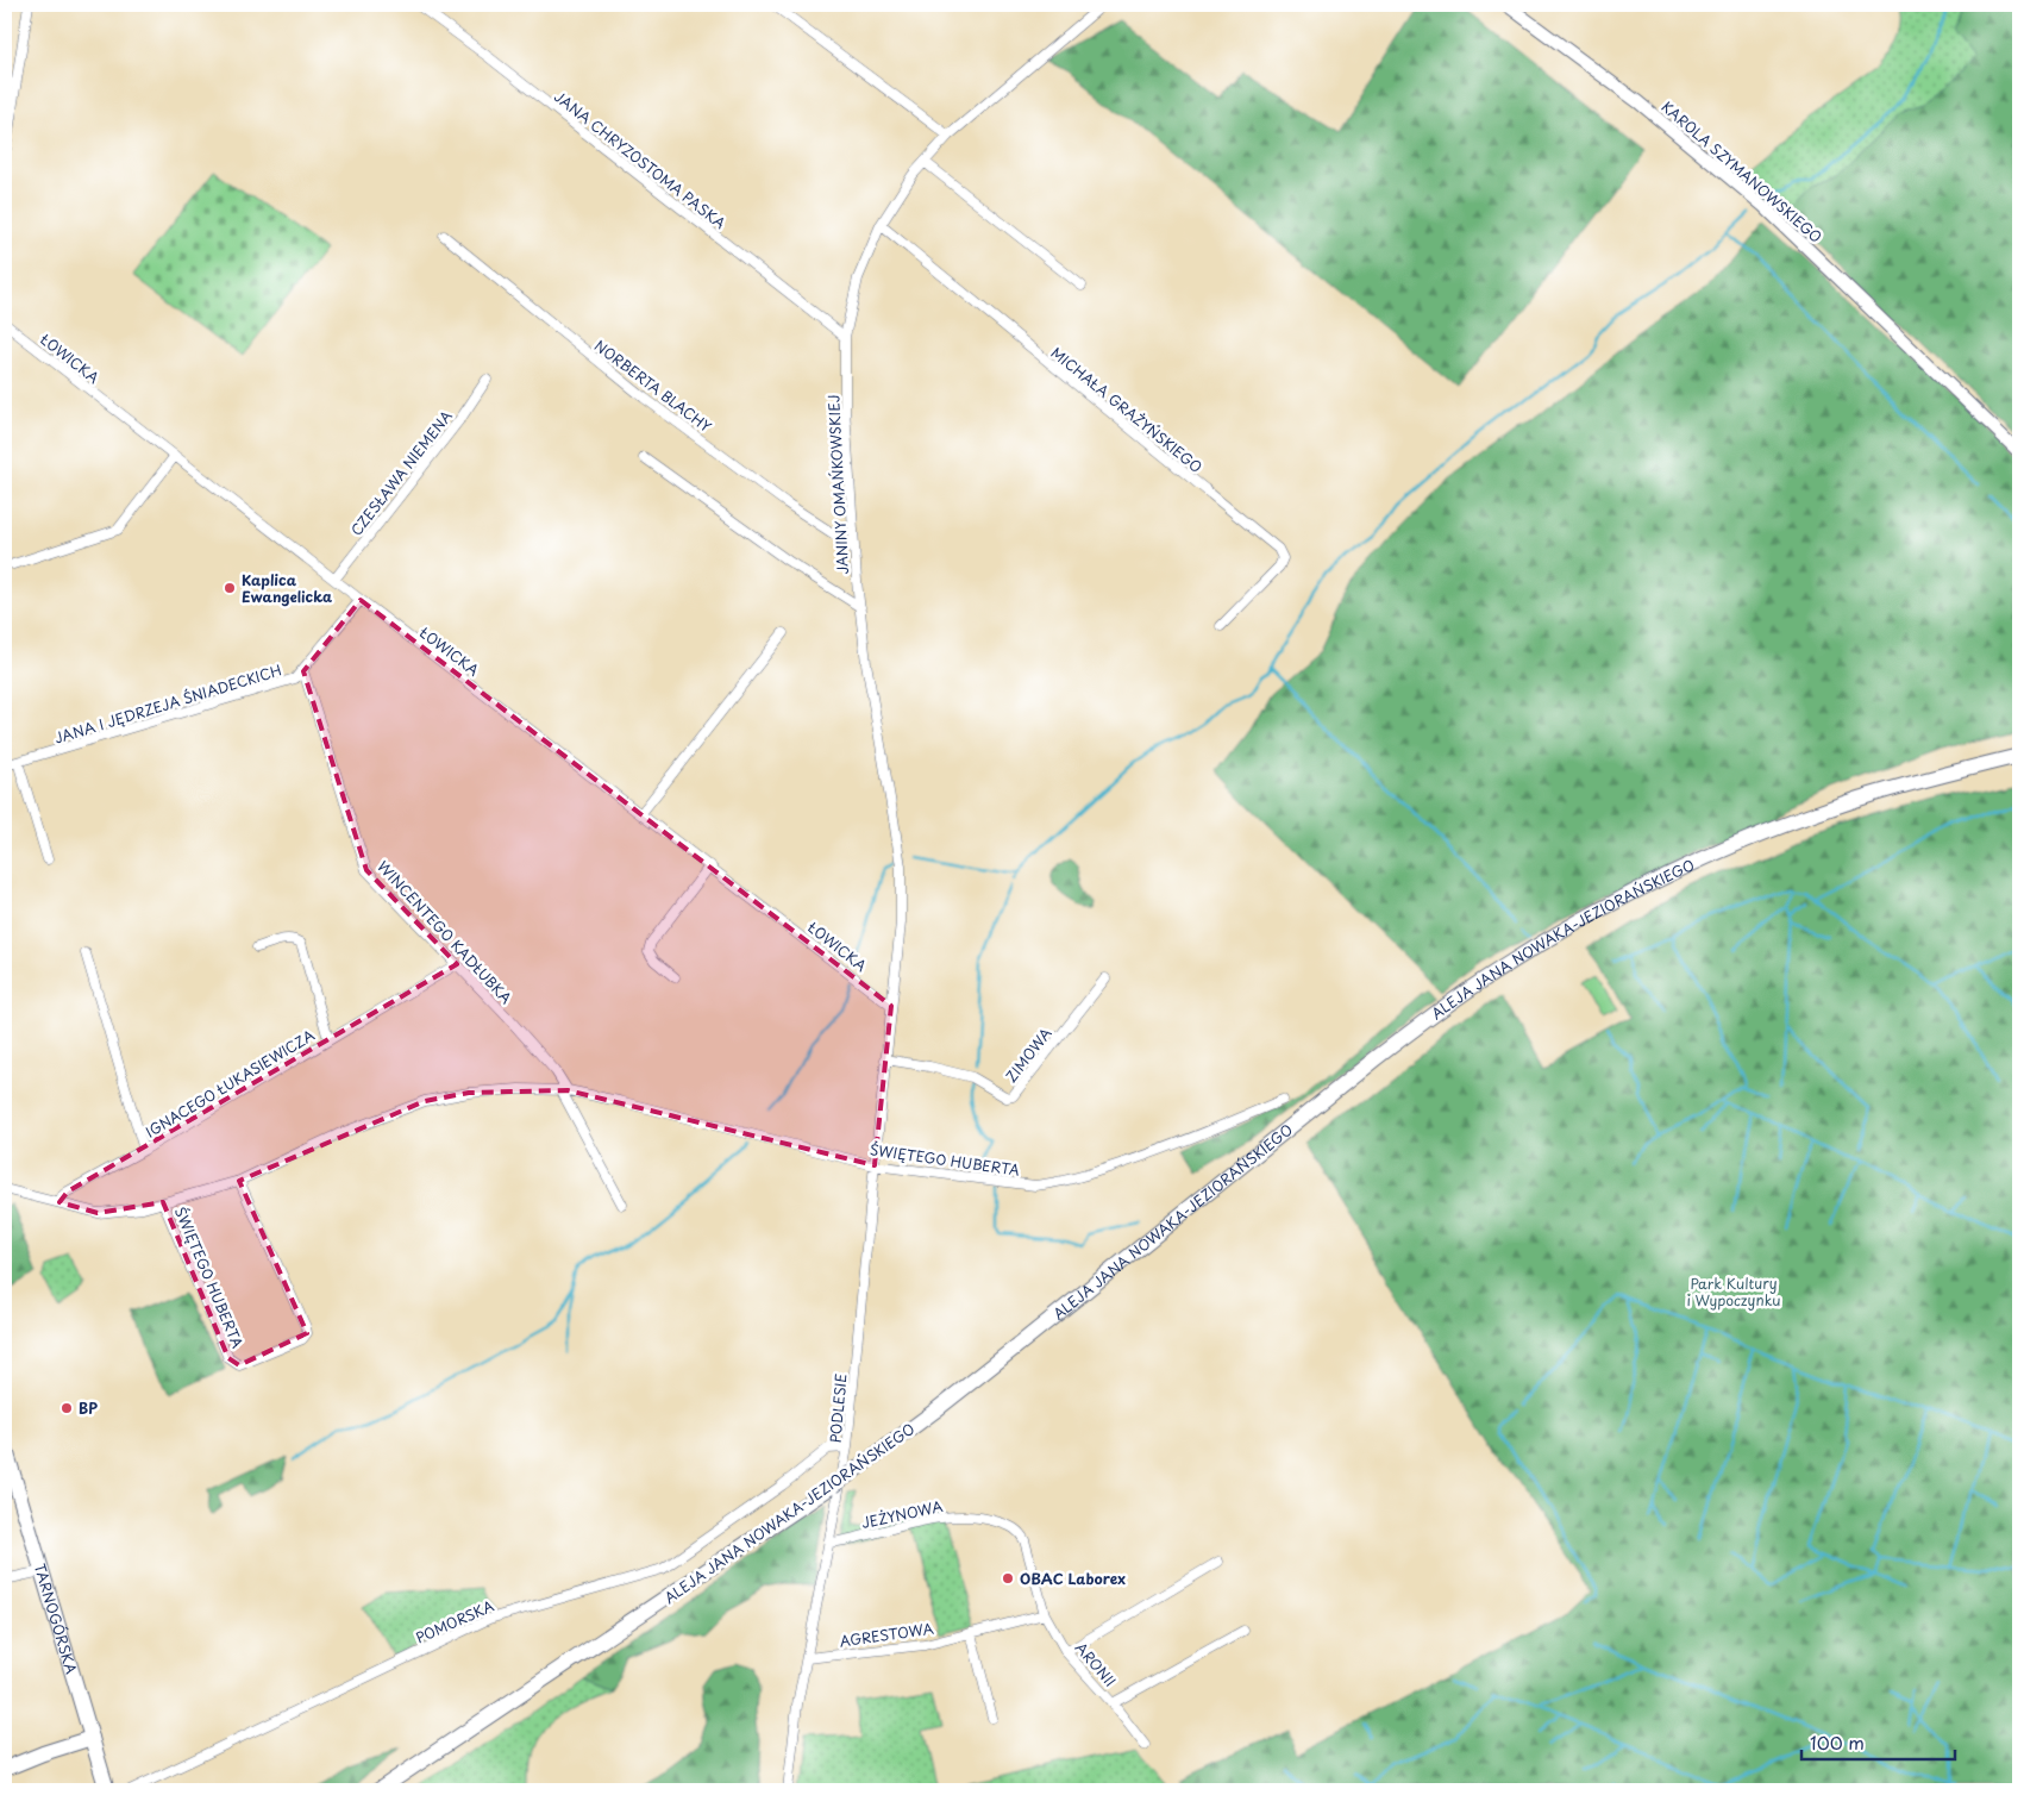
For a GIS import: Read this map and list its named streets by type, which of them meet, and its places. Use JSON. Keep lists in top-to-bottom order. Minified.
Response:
{"streets":{"main road":["ALEJA JANA NOWAKA-JEZIORAŃSKIEGO","TARNOGÓRSKA"],"street":["JANA CHRYZOSTOMA PASKA","KAROLA SZYMANOWSKIEGO","ŁOWICKA","NORBERTA BLACHY","MICHAŁA GRAŻYŃSKIEGO","CZESŁAWA NIEMENA","JANINY OMAŃKOWSKIEJ","JANA I JĘDRZEJA ŚNIADECKICH","WINCENTEGO KADŁUBKA","ZIMOWA","IGNACEGO ŁUKASIEWICZA","ŚWIĘTEGO HUBERTA","PODLESIE","JEŻYNOWA","POMORSKA","AGRESTOWA","ARONII"]},"crossings":[["JANA CHRYZOSTOMA PASKA","JANINY OMAŃKOWSKIEJ"],["ŁOWICKA","CZESŁAWA NIEMENA"],["ŁOWICKA","JANINY OMAŃKOWSKIEJ"],["ŁOWICKA","JANA I JĘDRZEJA ŚNIADECKICH"],["NORBERTA BLACHY","JANINY OMAŃKOWSKIEJ"],["MICHAŁA GRAŻYŃSKIEGO","JANINY OMAŃKOWSKIEJ"],["JANINY OMAŃKOWSKIEJ","ZIMOWA"],["JANINY OMAŃKOWSKIEJ","PODLESIE"],["JANA I JĘDRZEJA ŚNIADECKICH","WINCENTEGO KADŁUBKA"],["WINCENTEGO KADŁUBKA","IGNACEGO ŁUKASIEWICZA"],["WINCENTEGO KADŁUBKA","ŚWIĘTEGO HUBERTA"],["ZIMOWA","PODLESIE"],["IGNACEGO ŁUKASIEWICZA","ŚWIĘTEGO HUBERTA"],["ŚWIĘTEGO HUBERTA","PODLESIE"],["PODLESIE","JEŻYNOWA"],["PODLESIE","POMORSKA"],["PODLESIE","AGRESTOWA"],["JEŻYNOWA","ARONII"],["AGRESTOWA","ARONII"]],"parks":["Park Kultury i Wypoczynku"],"places":["Kaplica Ewangelicka","BP","OBAC Laborex"],"scale_bar":"100 m"}
